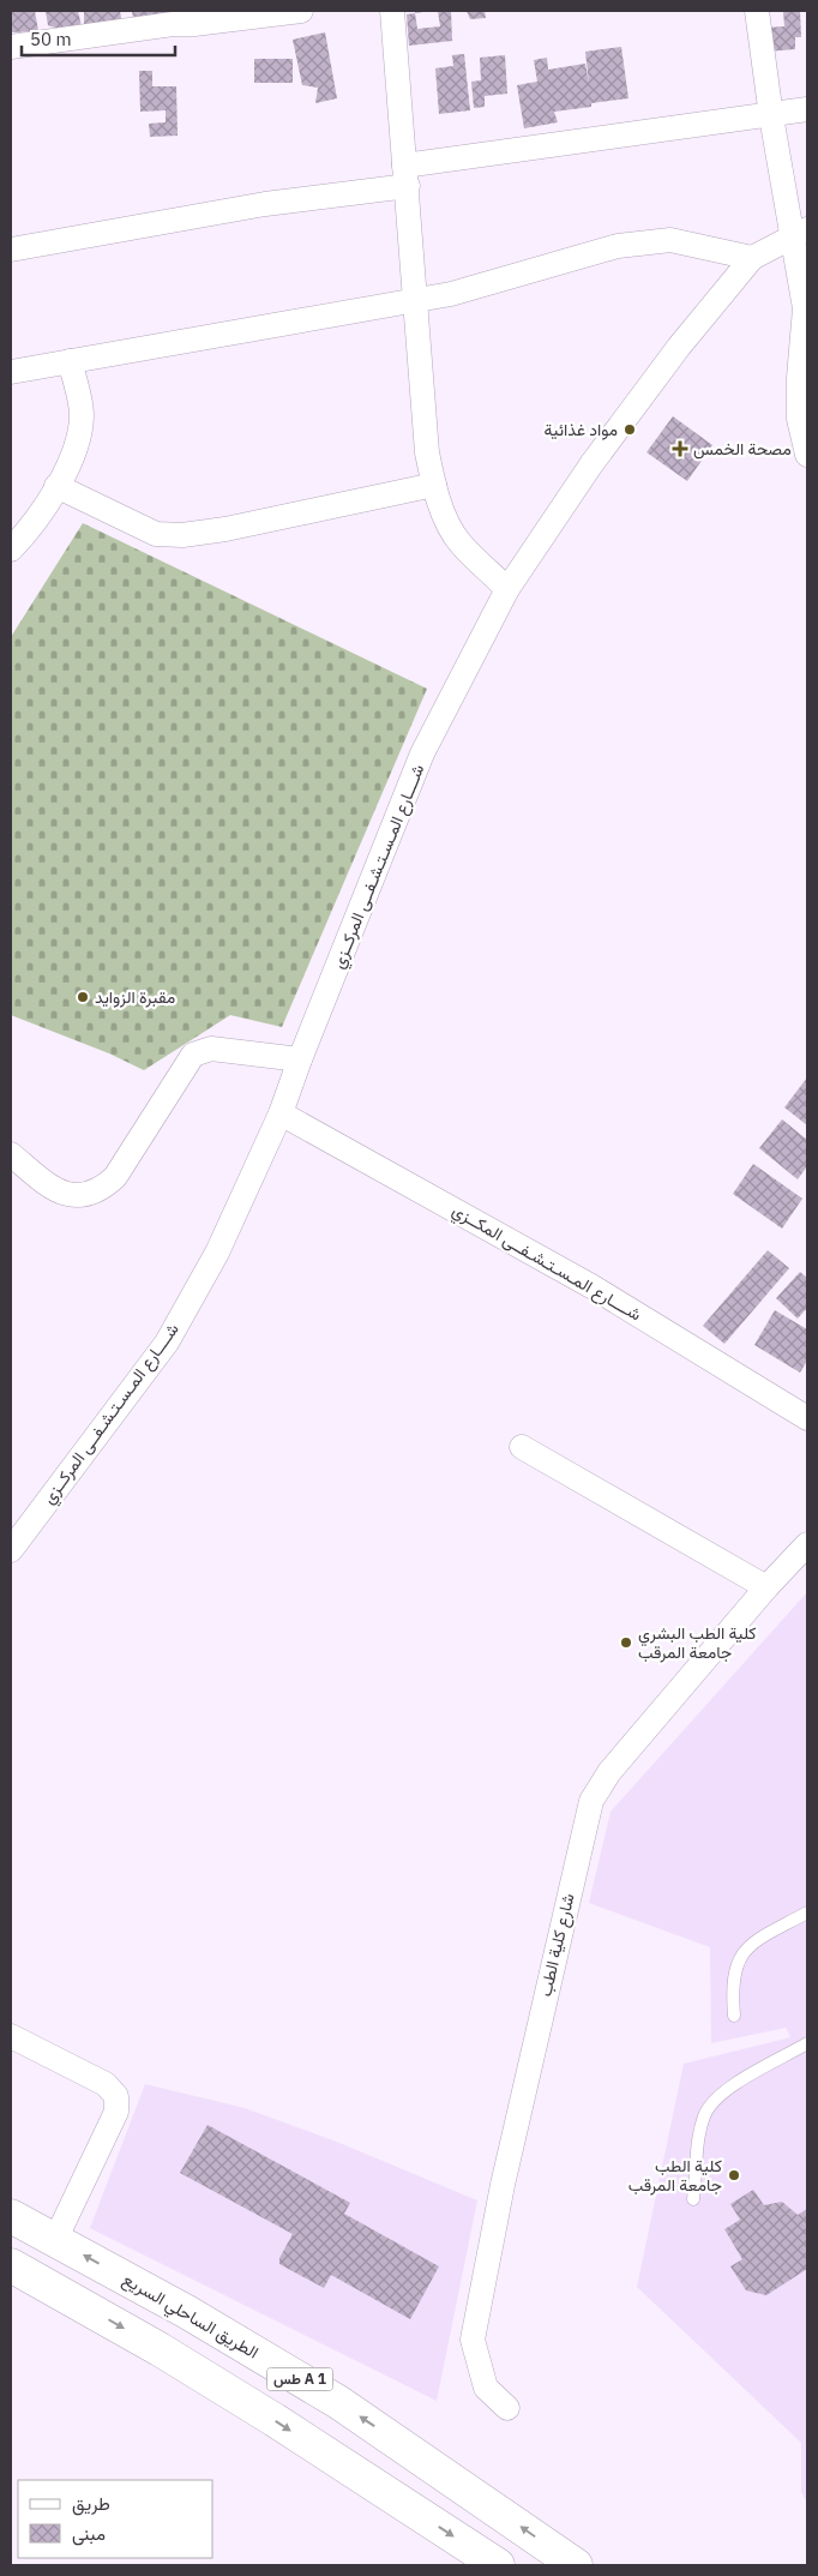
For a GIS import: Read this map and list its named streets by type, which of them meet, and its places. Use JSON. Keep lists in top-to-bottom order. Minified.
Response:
{"streets":{"highway":["الطريق الساحلي السريع","طس A 1"],"street":["شــــارع المـسـتـشـفــى المركــزي","شــــارع المـسـتـشـفــى المكــزي","شارع كلية الطب"]},"crossings":[["شــــارع المـسـتـشـفــى المركــزي","شــــارع المـسـتـشـفــى المكــزي"]],"places":{"other":["مواد غذائية","مقبرة الزوايد","كلية الطب البشري جامعة المرقب","كلية الطب جامعة المرقب"],"health":["مصحة الخمس"]},"legend":["طريق","مبنى"],"scale_bar":"50 m"}
